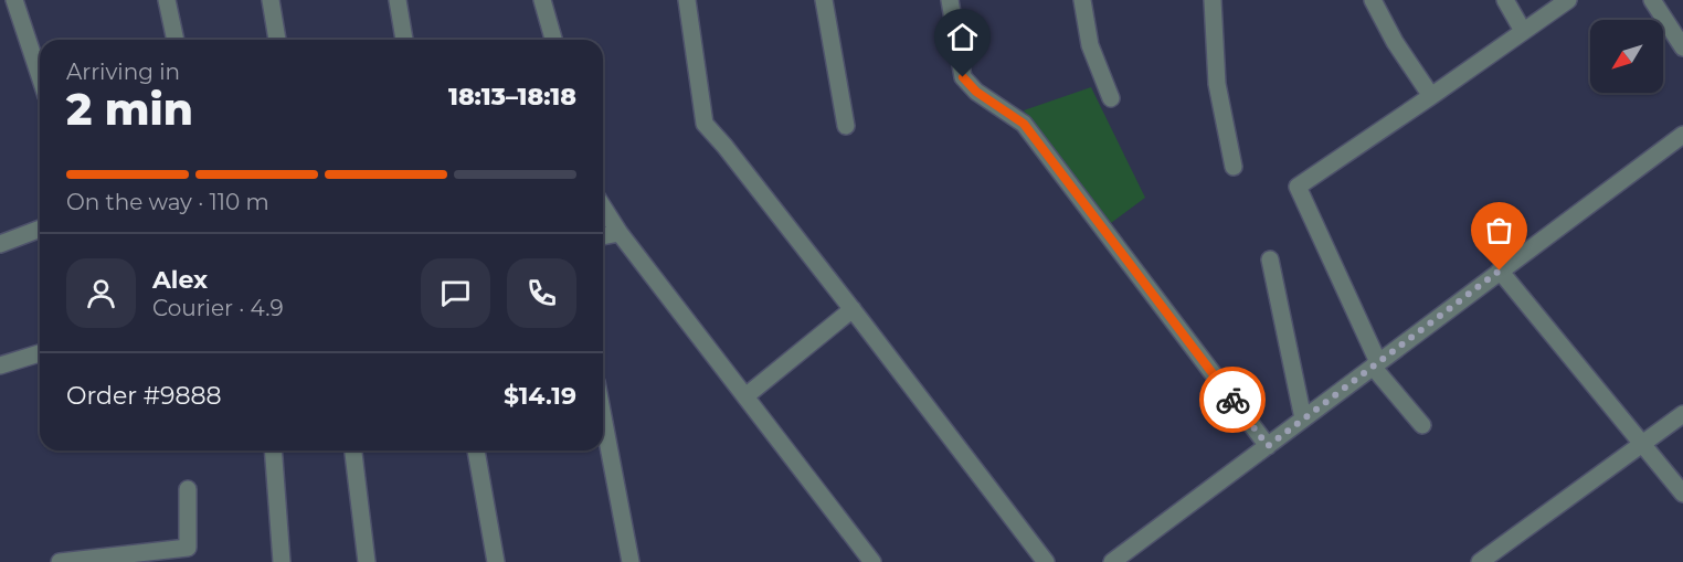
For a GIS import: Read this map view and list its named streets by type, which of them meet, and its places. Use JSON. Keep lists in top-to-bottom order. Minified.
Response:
{"north":"bottom left","page":{"heading":["2 min","Arriving in","18:13–18:18"],"panel":["Alex","Courier · 4.9","Order #9888","$14.19"],"bar":"On the way · 110 m"}}
